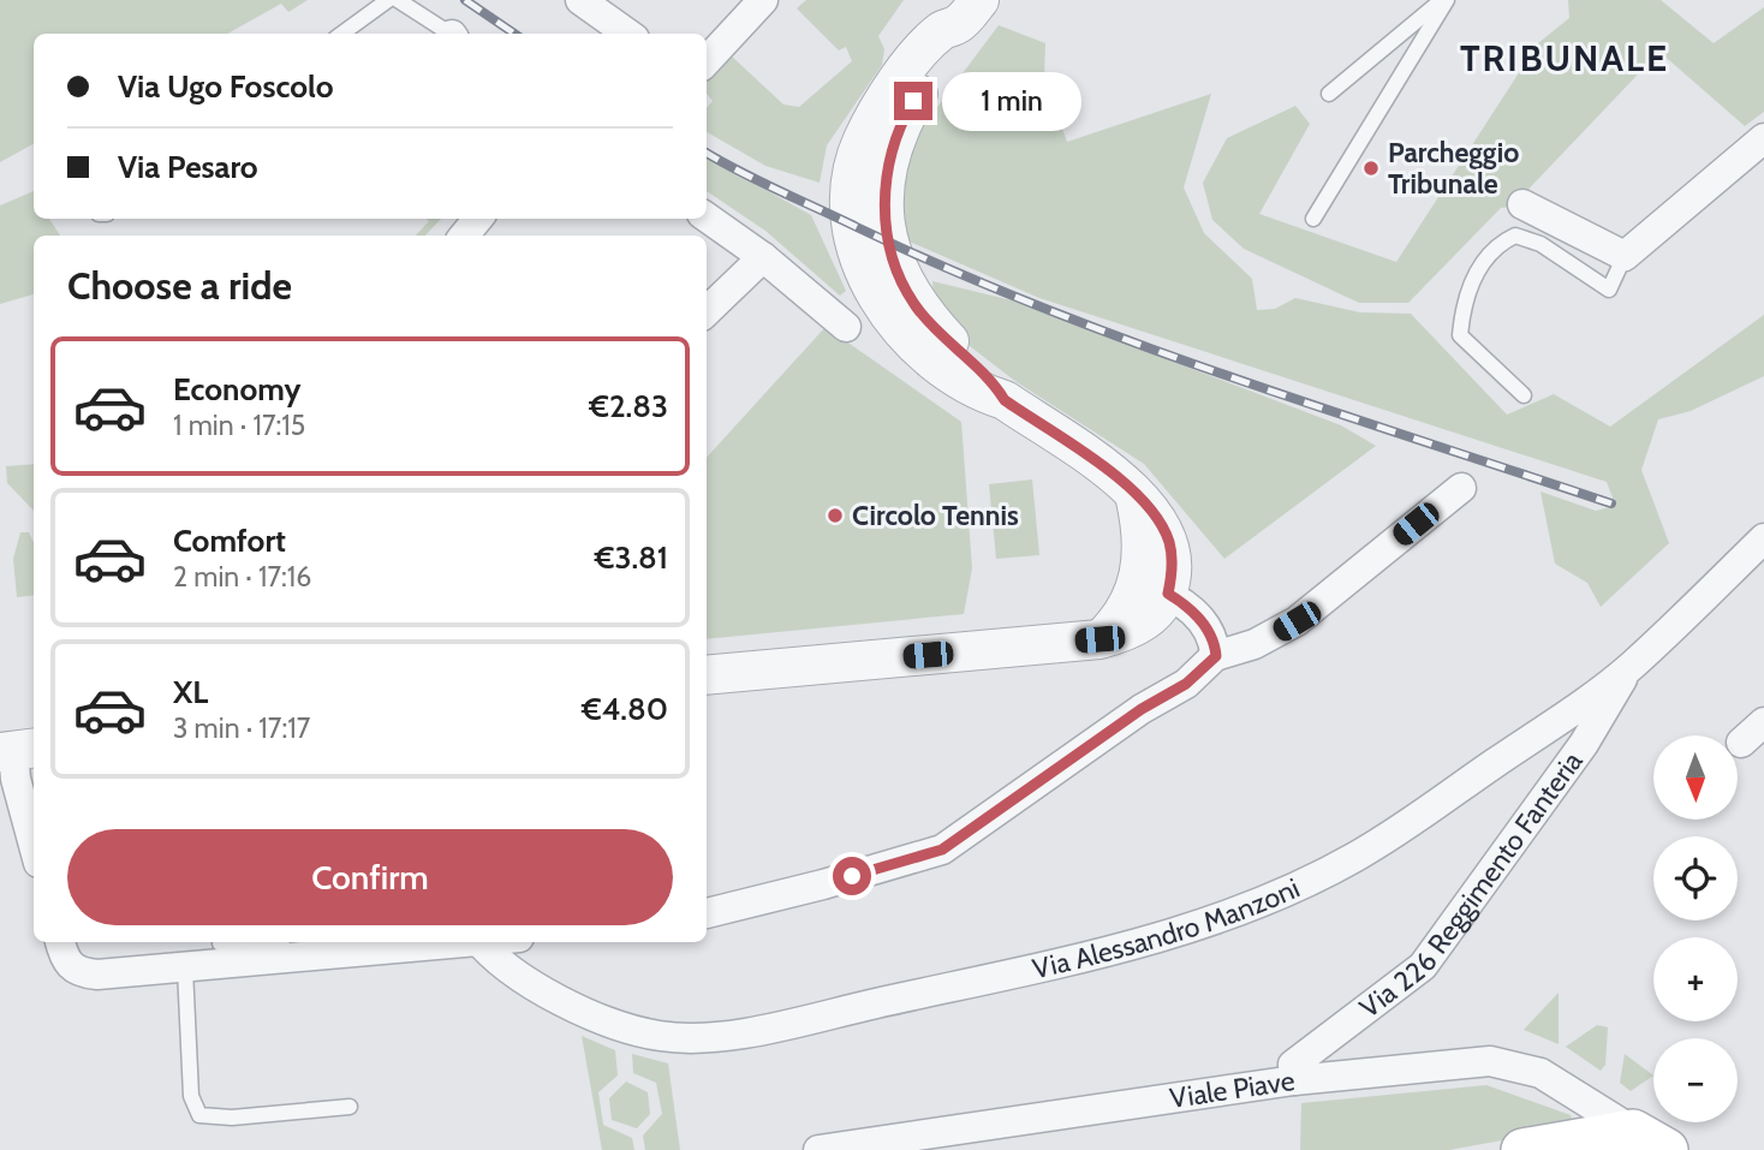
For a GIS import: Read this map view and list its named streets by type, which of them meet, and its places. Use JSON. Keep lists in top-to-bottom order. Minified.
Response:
{"streets":{"street":["Via 226 Reggimento Fanteria","Via Alessandro Manzoni","Viale Piave"]},"crossings":[["Via 226 Reggimento Fanteria","Via Alessandro Manzoni"],["Via 226 Reggimento Fanteria","Viale Piave"]],"districts":["TRIBUNALE"],"places":["Parcheggio Tribunale","Circolo Tennis"],"north":"bottom","page":{"banner":["Via Ugo Foscolo","Via Pesaro"],"bubble":"1 min","heading":"Choose a ride","list":[{"name":"Economy","note":"1 min · 17:15","value":"€2.83"},{"name":"Comfort","note":"2 min · 17:16","value":"€3.81"},{"name":"XL","note":"3 min · 17:17","value":"€4.80"}],"map_buttons":["+","−"],"buttons":"Confirm"}}
